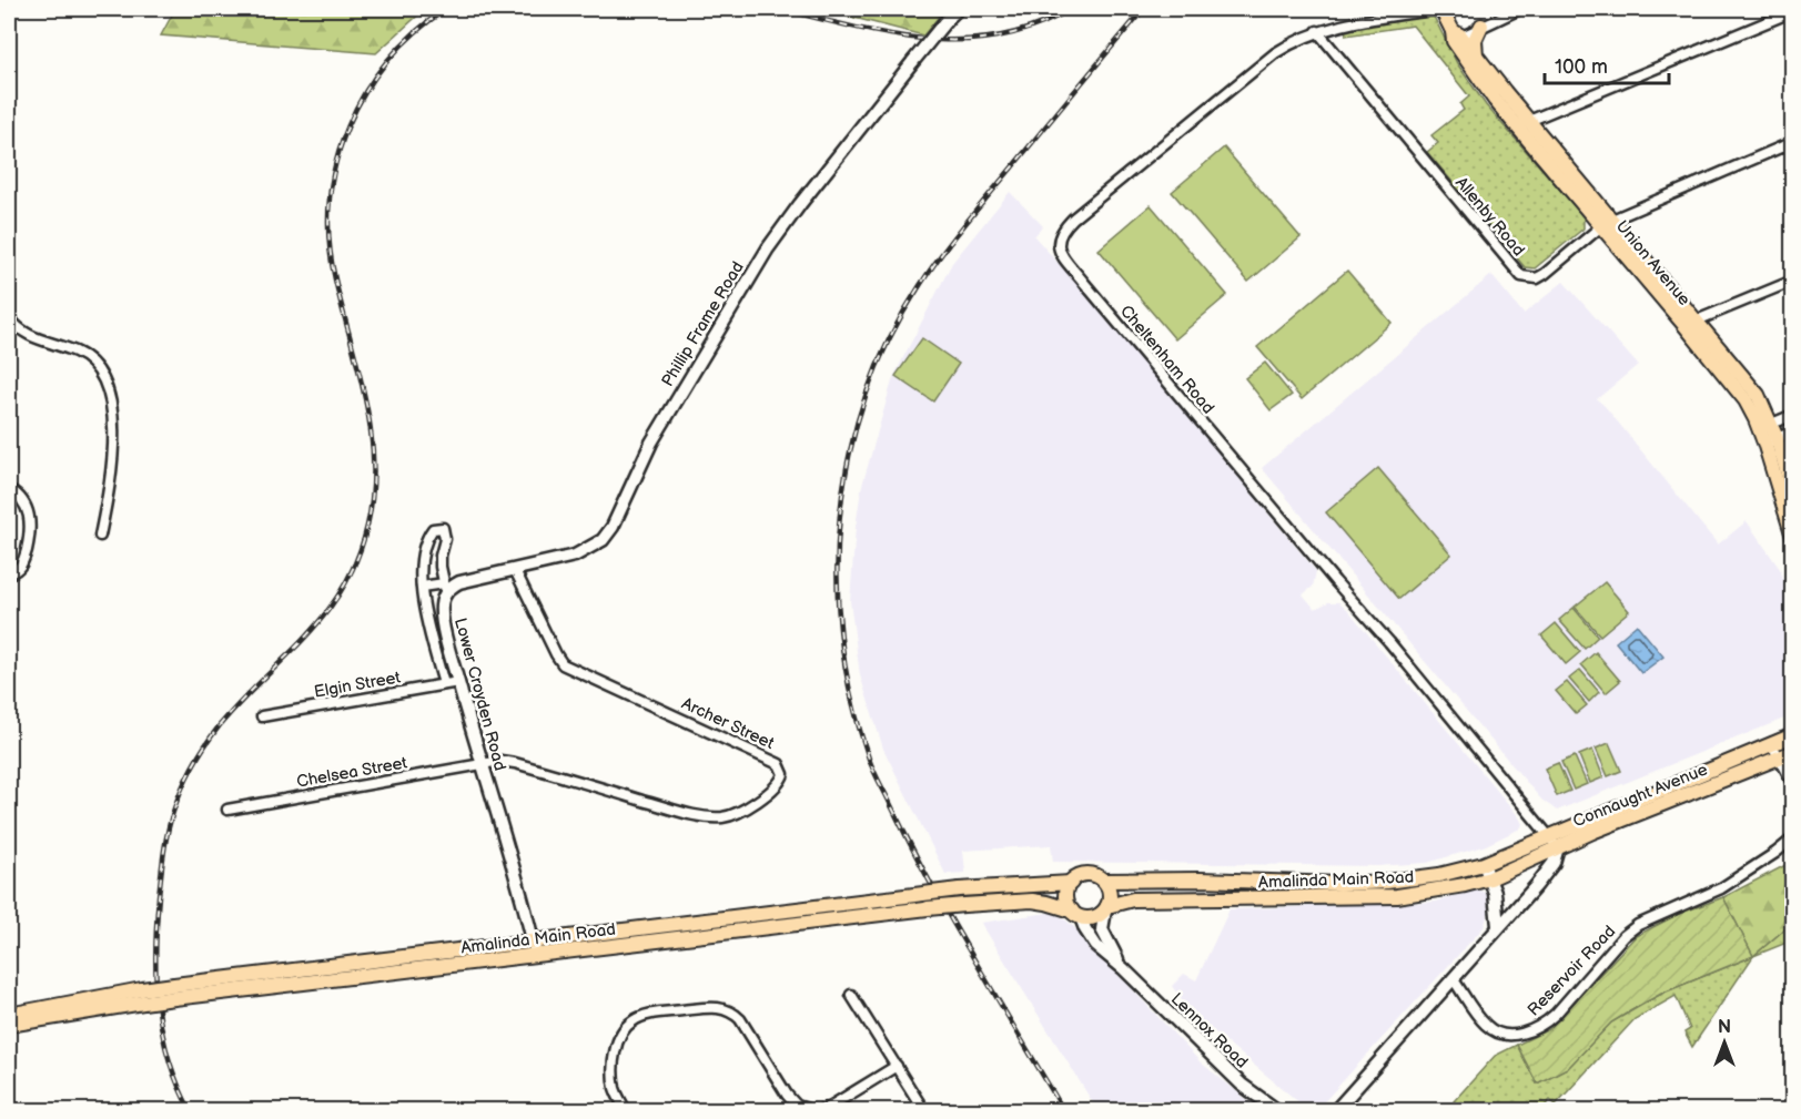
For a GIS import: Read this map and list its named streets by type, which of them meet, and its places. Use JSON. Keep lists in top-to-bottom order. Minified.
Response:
{"streets":{"main road":["Union Avenue","Connaught Avenue","Amalinda Main Road"],"street":["Allenby Road","Phillip Frame Road","Cheltenham Road","Elgin Street","Lower Croyden Road","Archer Street","Chelsea Street","Reservoir Road","Lennox Road"]},"crossings":[["Allenby Road","Union Avenue"],["Allenby Road","Cheltenham Road"],["Union Avenue","Cheltenham Road"],["Phillip Frame Road","Lower Croyden Road"],["Phillip Frame Road","Archer Street"],["Cheltenham Road","Connaught Avenue"],["Cheltenham Road","Amalinda Main Road"],["Elgin Street","Lower Croyden Road"],["Lower Croyden Road","Archer Street"],["Lower Croyden Road","Chelsea Street"],["Lower Croyden Road","Amalinda Main Road"],["Archer Street","Chelsea Street"],["Connaught Avenue","Amalinda Main Road"],["Amalinda Main Road","Lennox Road"]],"scale_bar":"100 m","north":"top"}
